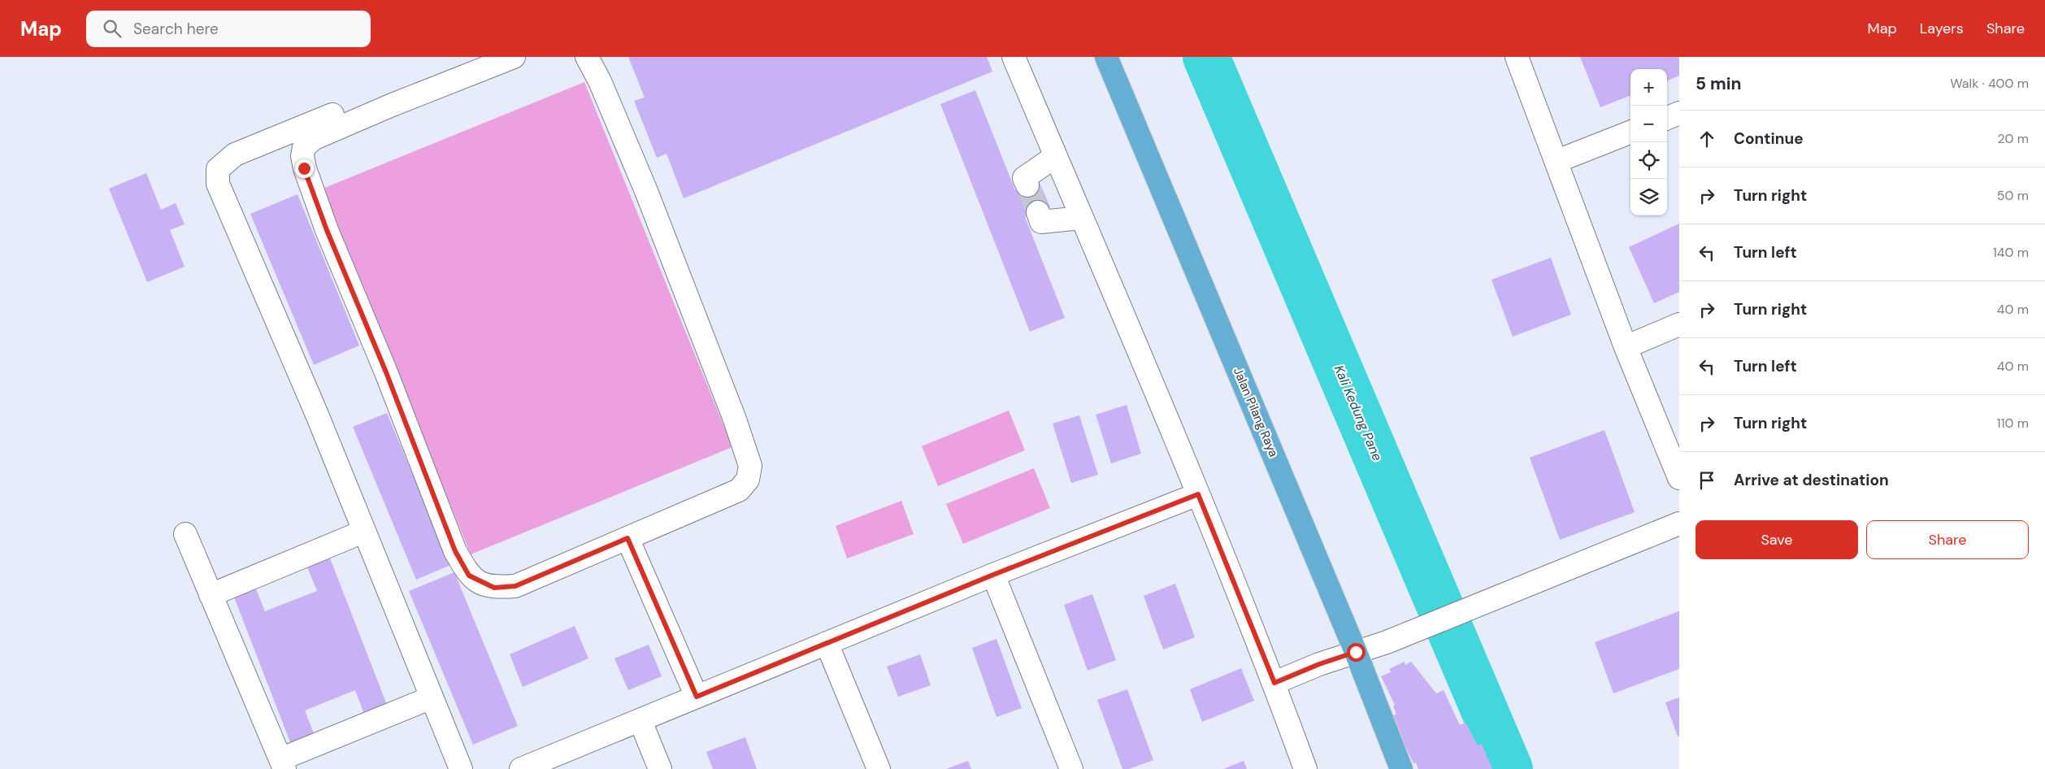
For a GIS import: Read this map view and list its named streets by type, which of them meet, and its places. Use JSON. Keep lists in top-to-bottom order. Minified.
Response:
{"streets":{"highway":["Jalan Pilang Raya"]},"water":["Kali Kedung Pane"],"page":{"header":"Map","search":"Search here","nav":["Map","Layers","Share"],"heading":["5 min","Walk · 400 m"],"map_buttons":["+","−"],"list":[["Continue","20 m"],["Turn right","50 m"],["Turn left","140 m"],["Turn right","40 m"],["Turn left","40 m"],["Turn right","110 m"],"Arrive at destination"],"buttons":["Save","Share"]}}
